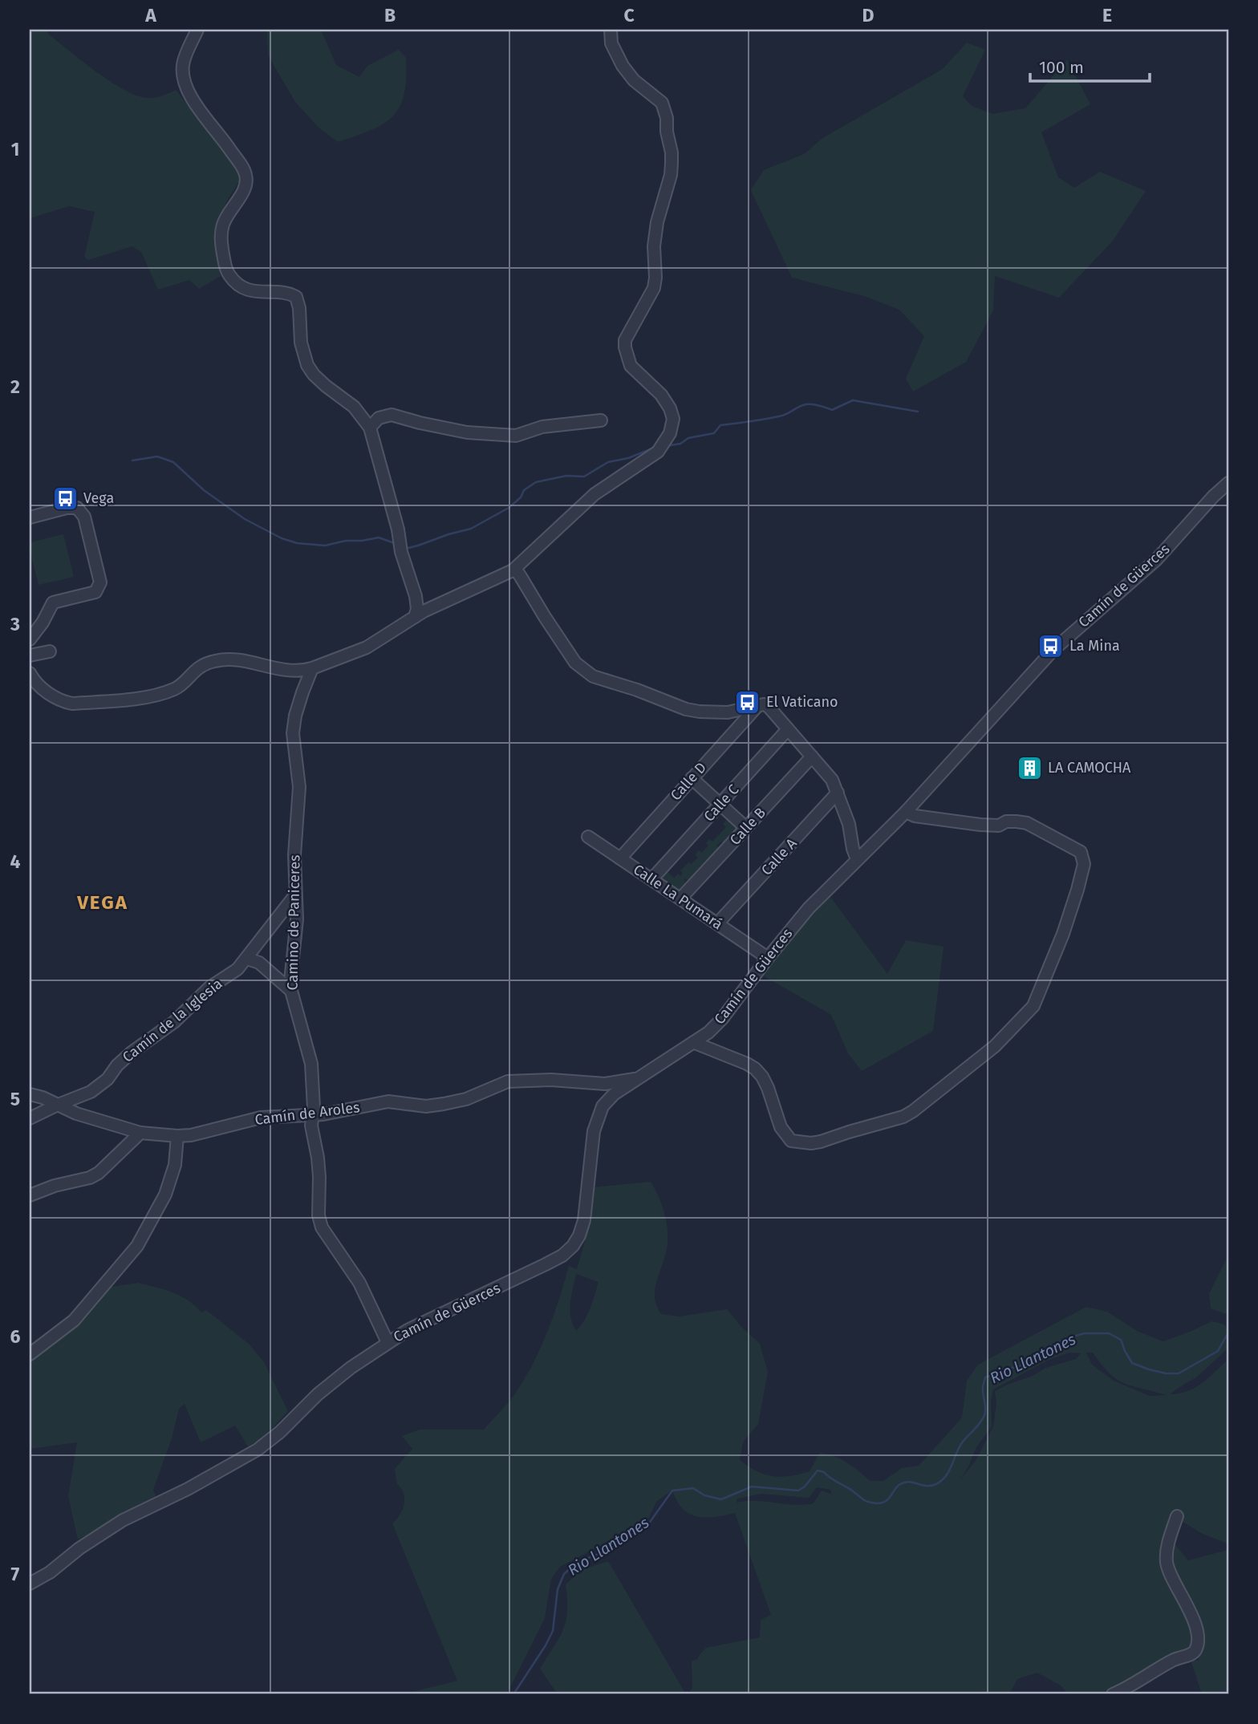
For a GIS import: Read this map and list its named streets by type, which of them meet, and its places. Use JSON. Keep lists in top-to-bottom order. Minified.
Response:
{"streets":{"street":["Camín de Güerces","Calle D","Calle C","Calle B","Calle A","Calle La Pumará","Camino de Paniceres","Camín de la Iglesia","Camín de Aroles"]},"crossings":[["Camín de Güerces","Calle La Pumará"],["Camín de Güerces","Camino de Paniceres"],["Camín de Güerces","Camín de Aroles"],["Calle D","Calle La Pumará"],["Camino de Paniceres","Camín de la Iglesia"],["Camino de Paniceres","Camín de Aroles"],["Camín de la Iglesia","Camín de Aroles"]],"districts":["VEGA"],"water":["Rio Llantones"],"places":{"bus stop":["Vega","La Mina","El Vaticano"],"building":["LA CAMOCHA"]},"scale_bar":"100 m","grid":{"columns":["A","B","C","D","E"],"rows":["1","2","3","4","5","6","7"]}}
